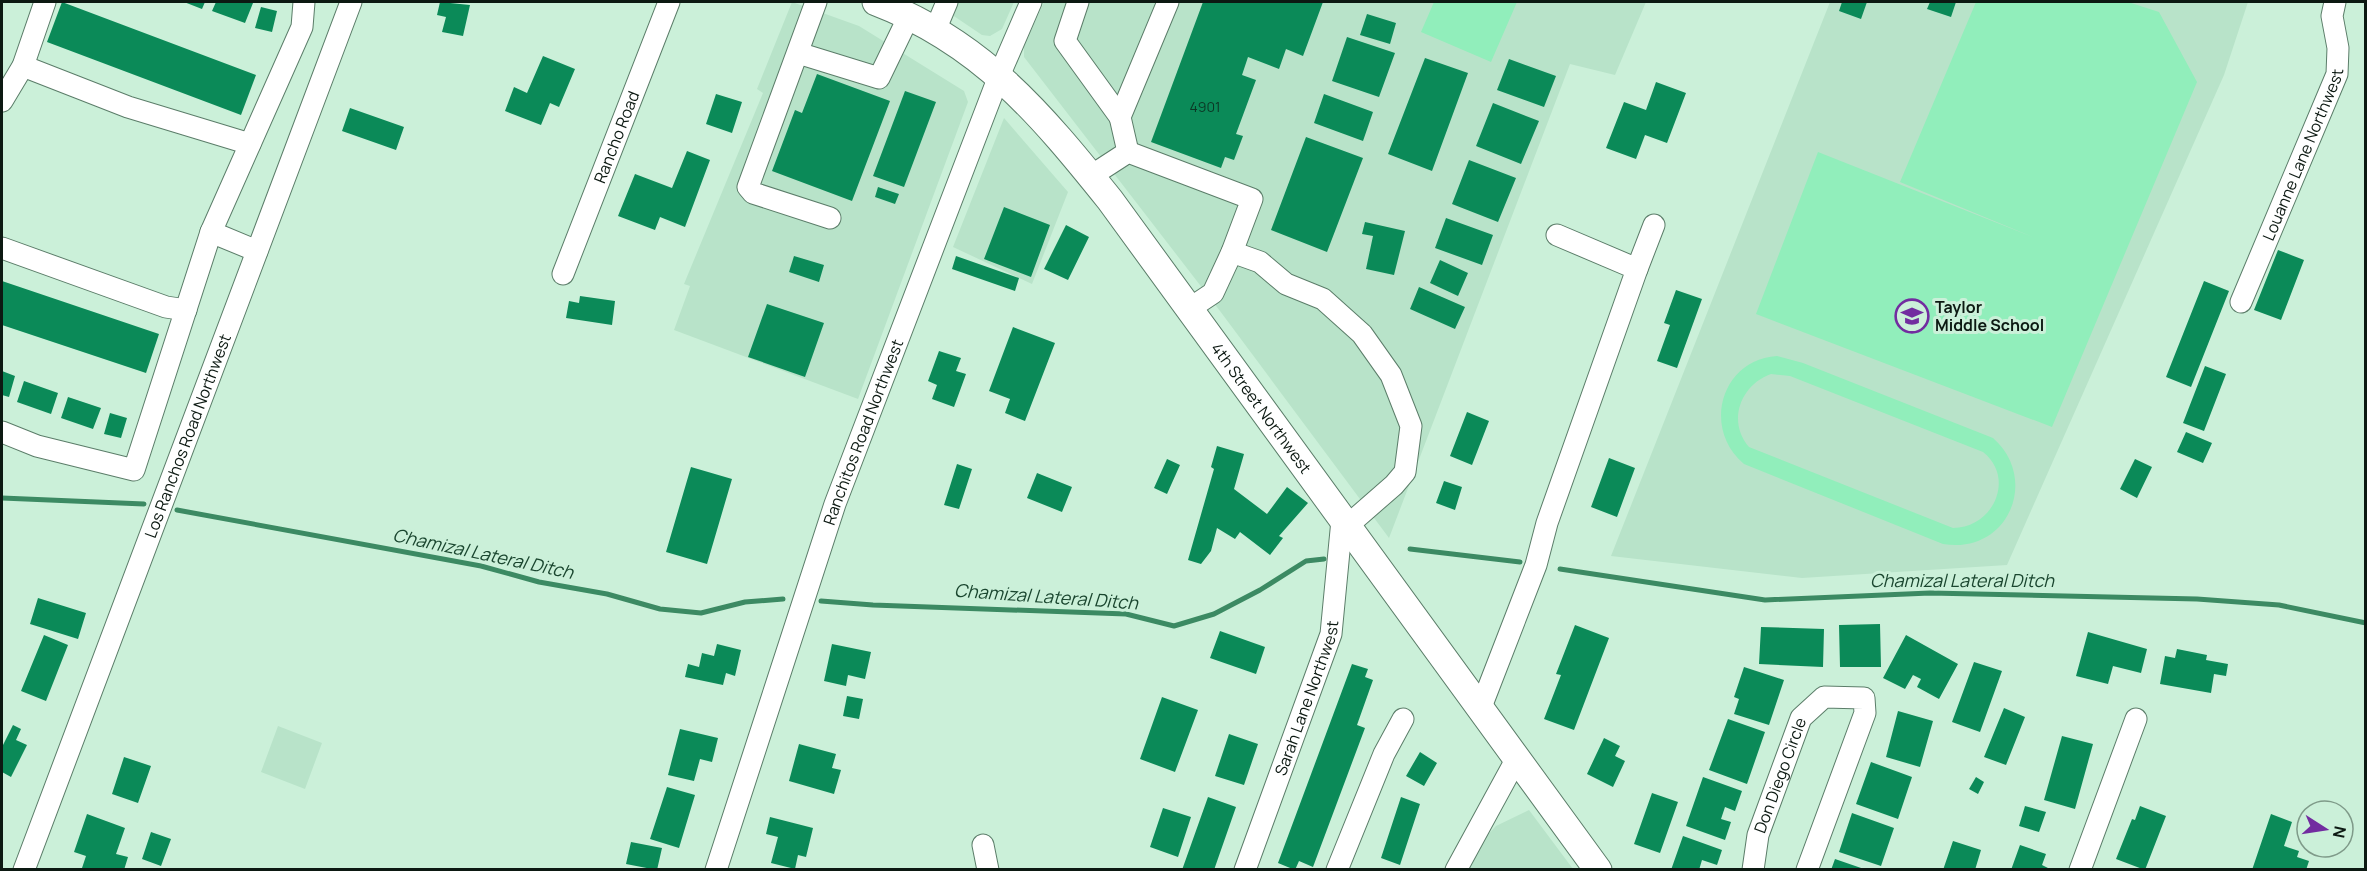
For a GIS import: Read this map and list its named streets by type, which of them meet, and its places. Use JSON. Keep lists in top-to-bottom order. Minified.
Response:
{"streets":{"main road":["4th Street Northwest"],"street":["Rancho Road","Louanne Lane Northwest","Ranchitos Road Northwest","Los Ranchos Road Northwest","Sarah Lane Northwest","Don Diego Circle"]},"crossings":[["4th Street Northwest","Ranchitos Road Northwest"],["4th Street Northwest","Sarah Lane Northwest"]],"water":["Chamizal Lateral Ditch"],"places":{"school or university":["Taylor Middle School"]},"house_numbers":["4901"],"north":"right"}
